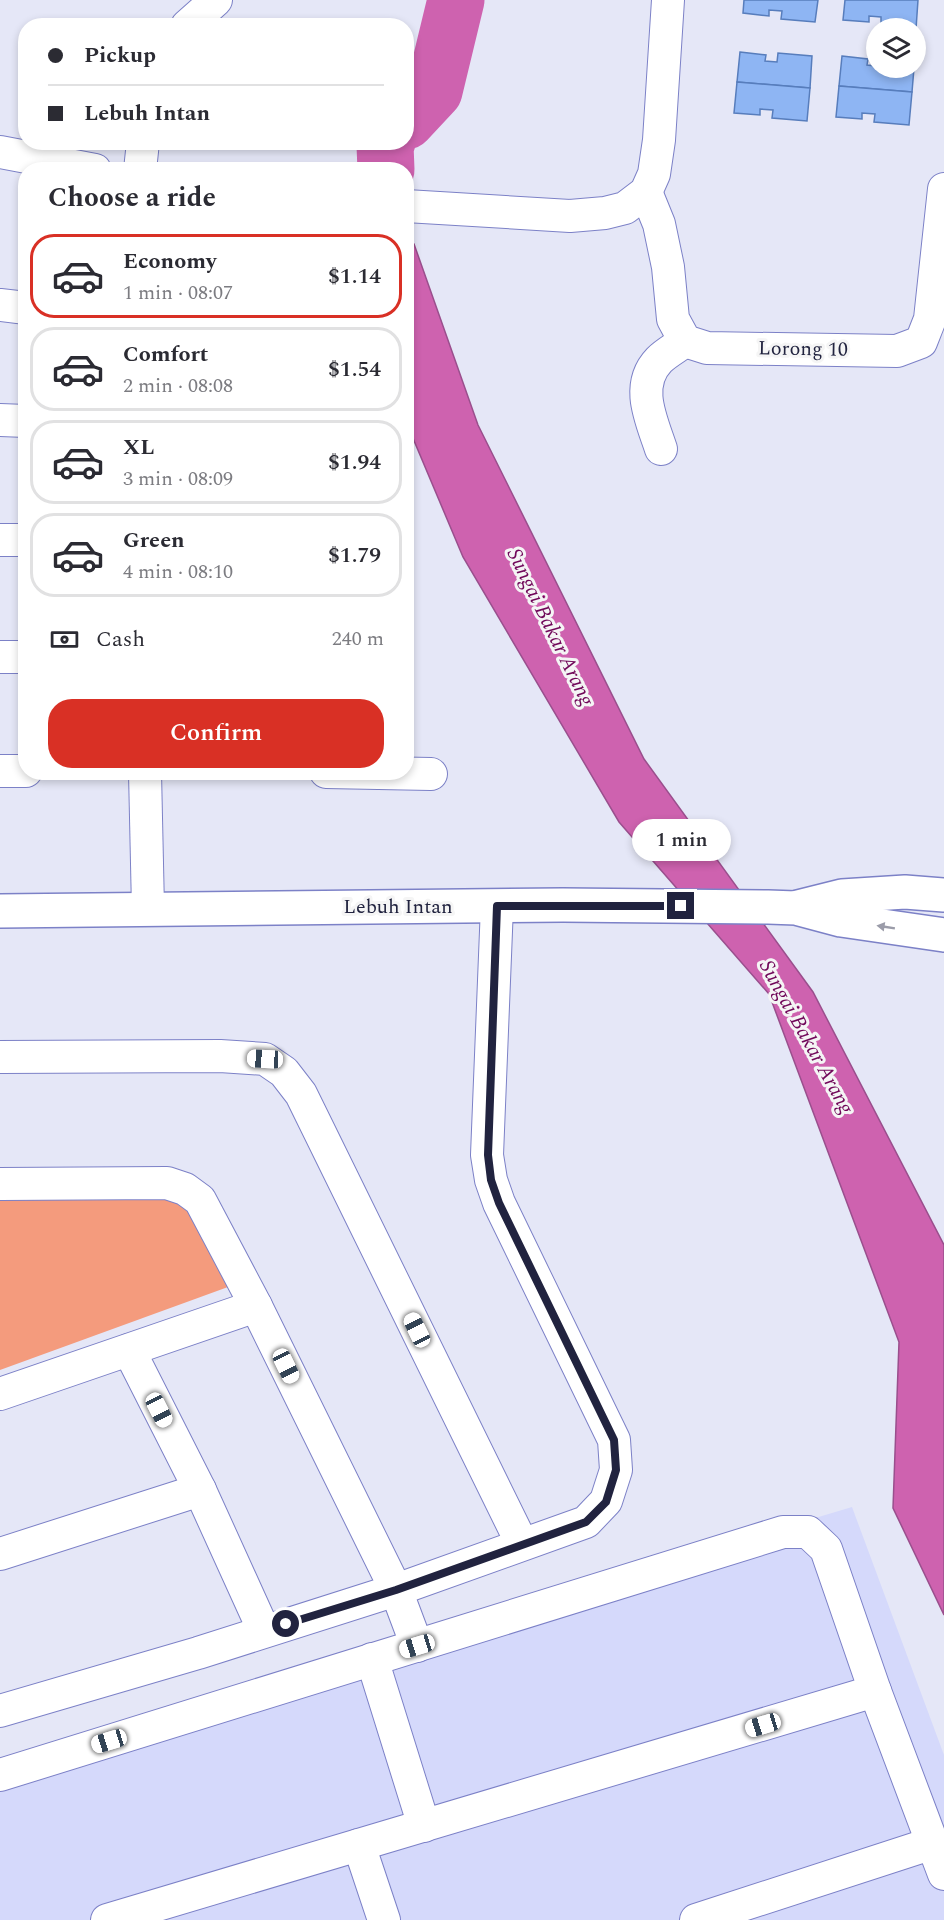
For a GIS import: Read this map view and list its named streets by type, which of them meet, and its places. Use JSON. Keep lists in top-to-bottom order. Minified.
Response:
{"streets":{"main road":["Lebuh Intan"],"street":["Lorong 10"]},"water":["Sungai Bakar Arang"],"page":{"banner":["Pickup","Lebuh Intan"],"heading":"Choose a ride","list":[{"name":"Economy","note":"1 min · 08:07","value":"$1.14"},{"name":"Comfort","note":"2 min · 08:08","value":"$1.54"},{"name":"XL","note":"3 min · 08:09","value":"$1.94"},{"name":"Green","note":"4 min · 08:10","value":"$1.79"}],"pay":["Cash","240 m"],"buttons":"Confirm","bubble":"1 min"}}
